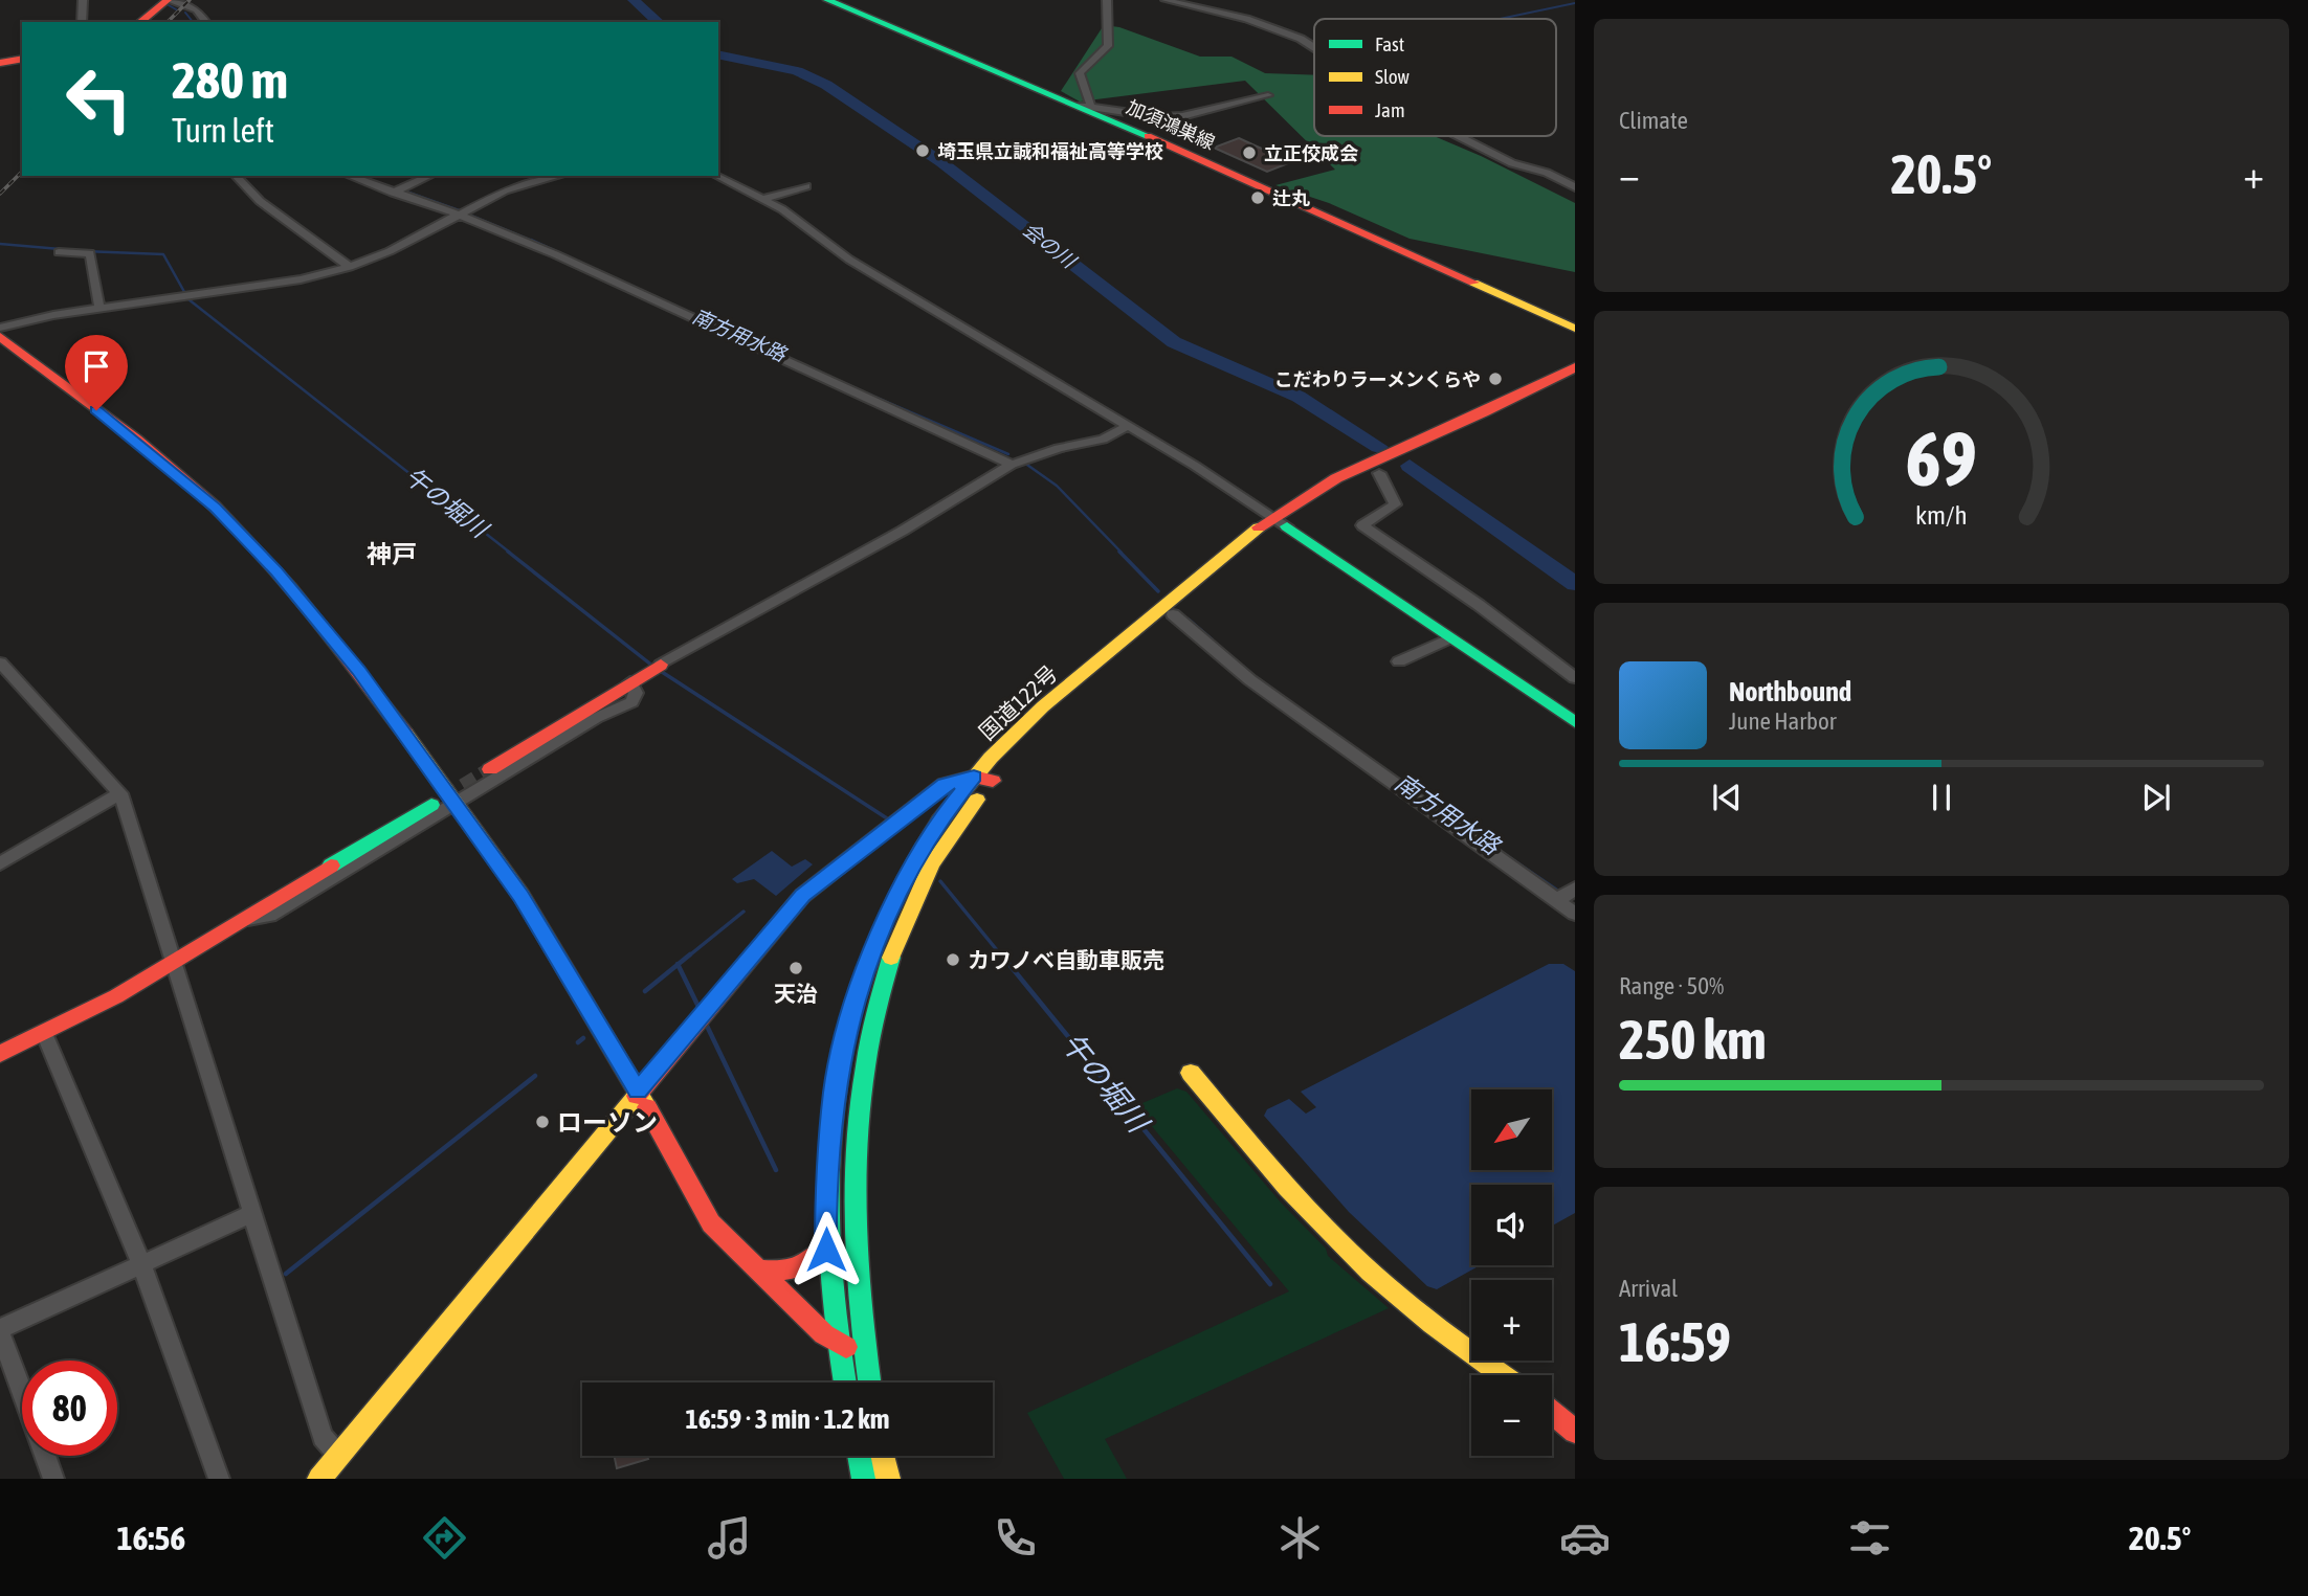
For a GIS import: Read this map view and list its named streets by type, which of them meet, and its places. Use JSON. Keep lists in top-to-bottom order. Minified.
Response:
{"streets":{"main road":["加須鴻巣線","国道122号"]},"districts":["神戸"],"water":["会の川","南方用水路","午の堀川"],"places":["埼玉県立誠和福祉高等学校","立正佼成会","辻丸","こだわりラーメンくらや","カワノベ自動車販売","天治","ローソン"],"legend":["Fast","Slow","Jam"],"north":"bottom left","page":{"tile":["Climate",["Range · 50%","250 km"],["Arrival","16:59"]],"turn":["280 m","Turn left"],"heat":["−","20.5°","+"],"song":["Northbound","June Harbor"],"map_buttons":["+","−"],"limit":"80","trip":"16:59 · 3 min · 1.2 km","tabs":["16:56","20.5°"],"gauge":["69","km/h"]}}
